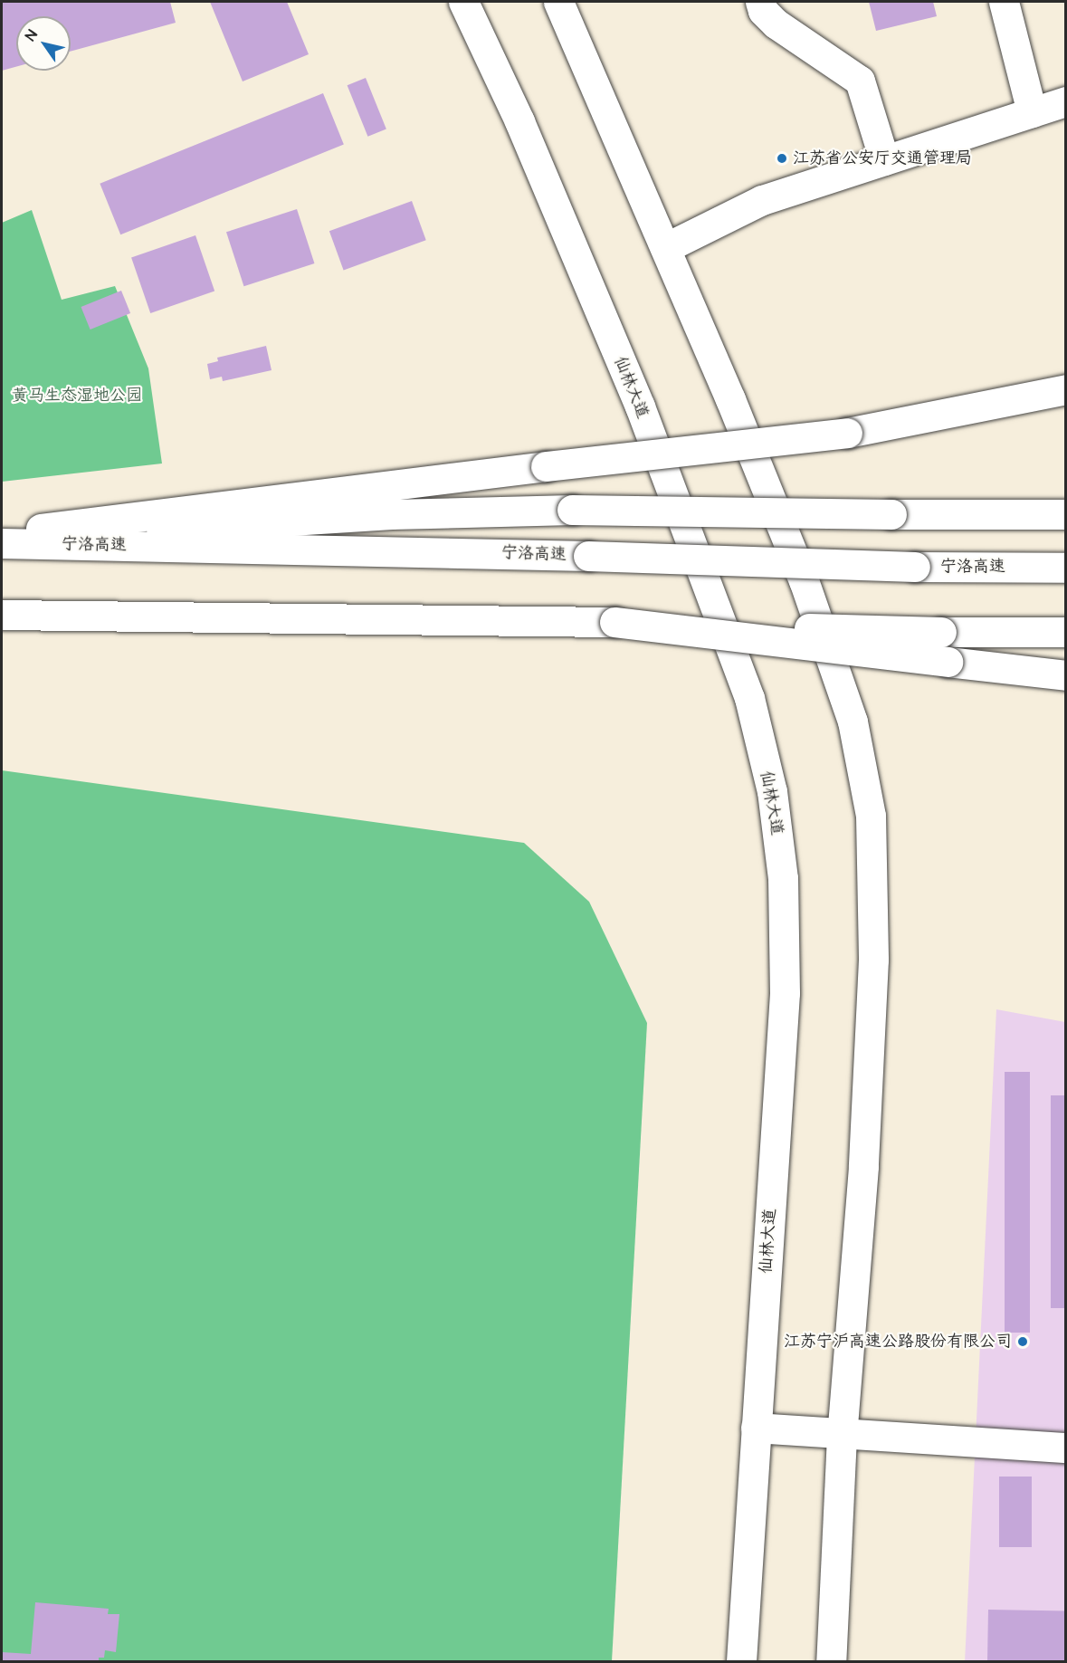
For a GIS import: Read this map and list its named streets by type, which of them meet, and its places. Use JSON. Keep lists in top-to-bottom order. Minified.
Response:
{"streets":{"main road":["仙林大道","宁洛高速"]},"parks":["黄马生态湿地公园"],"places":["江苏省公安厅交通管理局","江苏宁沪高速公路股份有限公司"],"north":"top left"}
